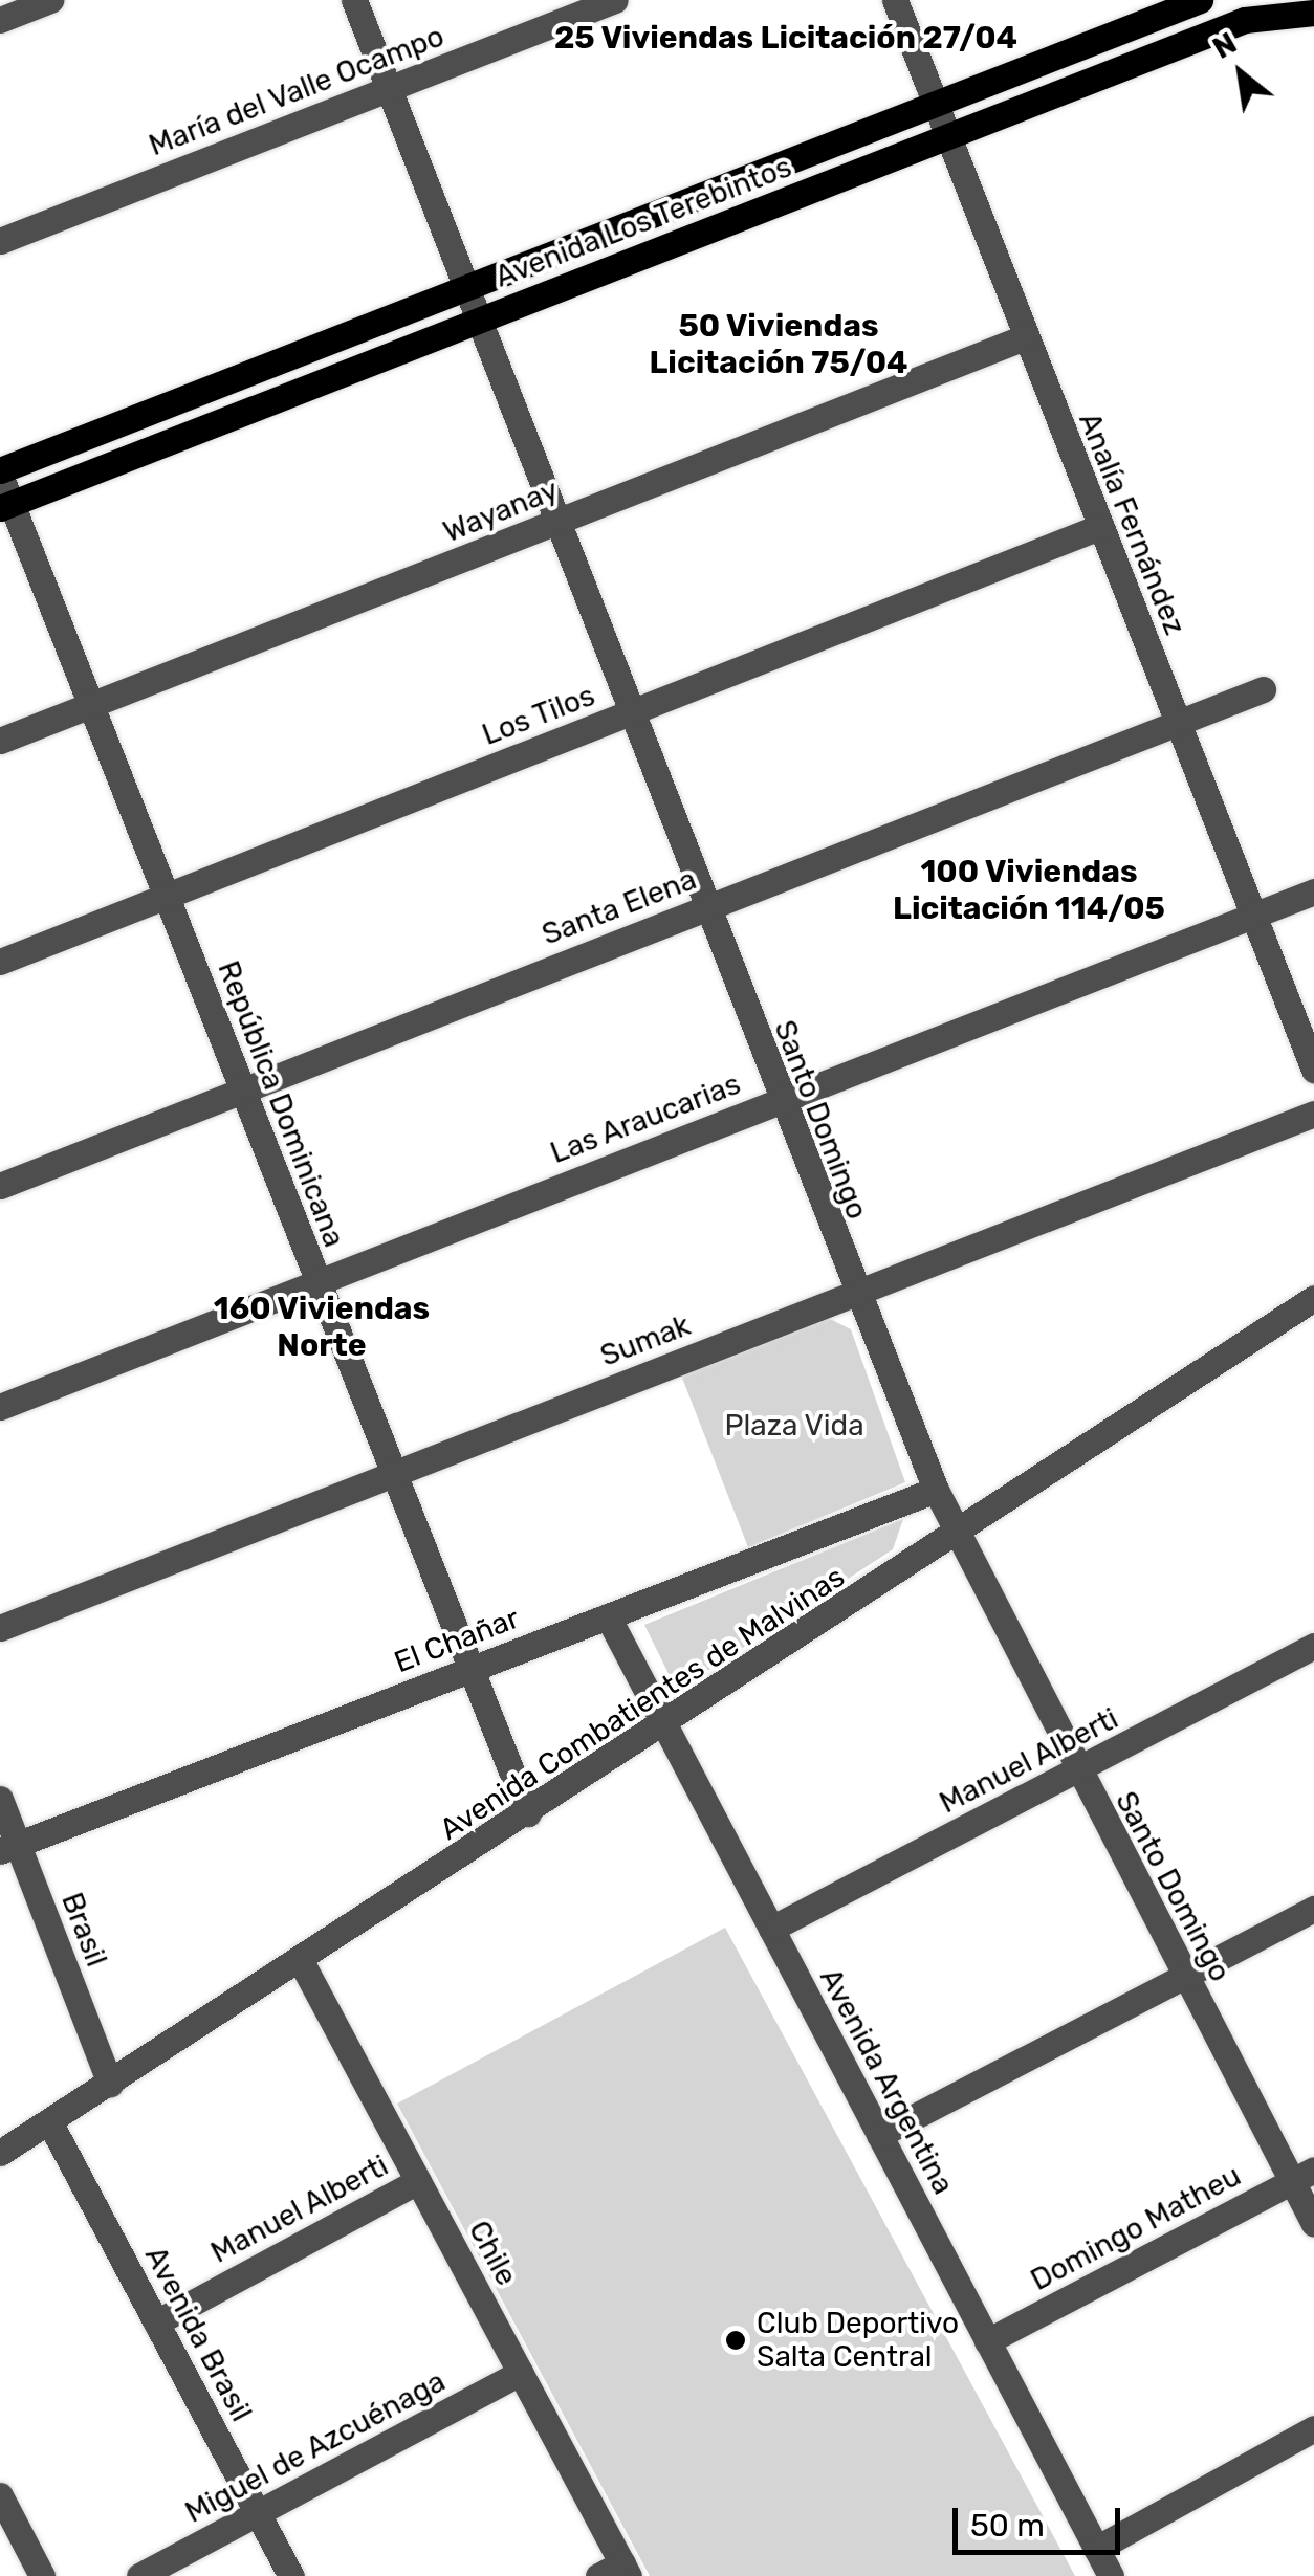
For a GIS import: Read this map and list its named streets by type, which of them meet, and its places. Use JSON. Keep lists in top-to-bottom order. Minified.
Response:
{"streets":{"main road":["Avenida Los Terebintos"],"street":["María del Valle Ocampo","Wayanay","Analía Fernández","Los Tilos","Santa Elena","República Dominicana","Las Araucarias","Santo Domingo","Sumak","El Chañar","Avenida Combatientes de Malvinas","Manuel Alberti","Brasil","Avenida Argentina","Domingo Matheu","Chile","Avenida Brasil","Miguel de Azcuénaga"]},"crossings":[["María del Valle Ocampo","Santo Domingo"],["Avenida Los Terebintos","Analía Fernández"],["Avenida Los Terebintos","República Dominicana"],["Avenida Los Terebintos","Santo Domingo"],["Wayanay","Analía Fernández"],["Wayanay","República Dominicana"],["Wayanay","Santo Domingo"],["Analía Fernández","Los Tilos"],["Analía Fernández","Santa Elena"],["Analía Fernández","Las Araucarias"],["Los Tilos","República Dominicana"],["Los Tilos","Santo Domingo"],["Santa Elena","República Dominicana"],["Santa Elena","Santo Domingo"],["República Dominicana","Las Araucarias"],["República Dominicana","Sumak"],["República Dominicana","El Chañar"],["República Dominicana","Avenida Combatientes de Malvinas"],["Las Araucarias","Santo Domingo"],["Santo Domingo","Sumak"],["Santo Domingo","El Chañar"],["Santo Domingo","Avenida Combatientes de Malvinas"],["Santo Domingo","Manuel Alberti"],["Santo Domingo","Domingo Matheu"],["El Chañar","Brasil"],["El Chañar","Avenida Argentina"],["Avenida Combatientes de Malvinas","Brasil"],["Avenida Combatientes de Malvinas","Avenida Argentina"],["Avenida Combatientes de Malvinas","Chile"],["Avenida Combatientes de Malvinas","Avenida Brasil"],["Manuel Alberti","Avenida Argentina"],["Manuel Alberti","Chile"],["Manuel Alberti","Avenida Brasil"],["Avenida Argentina","Domingo Matheu"],["Chile","Miguel de Azcuénaga"],["Avenida Brasil","Miguel de Azcuénaga"]],"districts":["25 Viviendas Licitación 27/04","50 Viviendas Licitación 75/04","100 Viviendas Licitación 114/05","160 Viviendas Norte"],"parks":["Plaza Vida"],"places":["Club Deportivo Salta Central"],"scale_bar":"50 m","north":"top left"}
